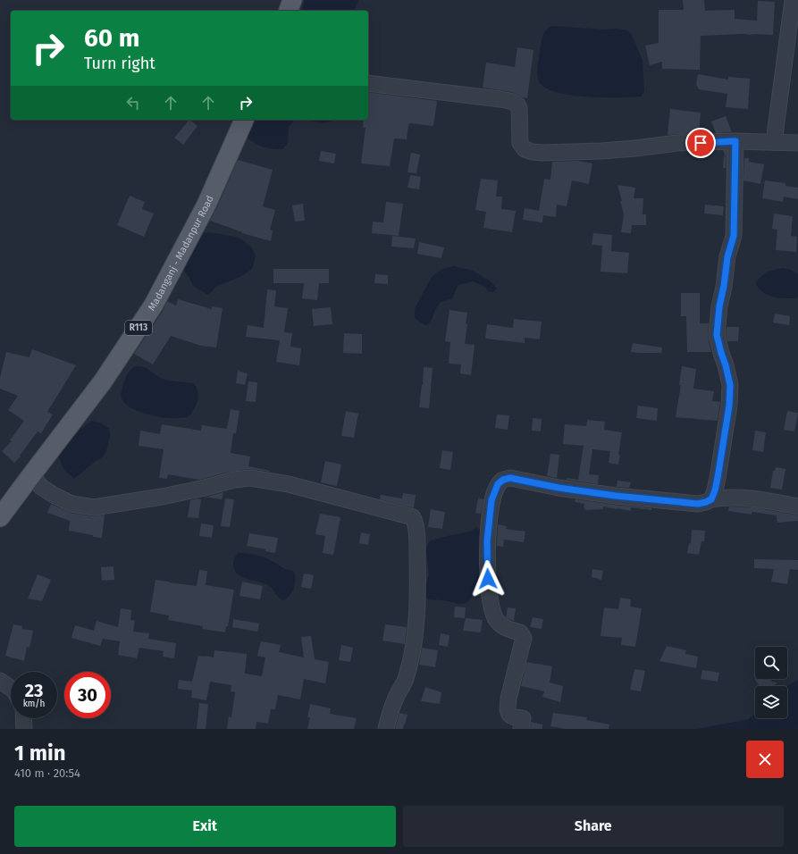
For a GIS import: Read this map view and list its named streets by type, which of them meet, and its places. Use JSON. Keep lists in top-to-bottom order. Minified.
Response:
{"streets":{"main road":["Madanganj - Madanpur Road","R113"]},"page":{"turn":["60 m","Turn right"],"speed":"23 km/h","limit":"30","heading":["1 min","410 m · 20:54"],"buttons":["Exit","Share"]}}
